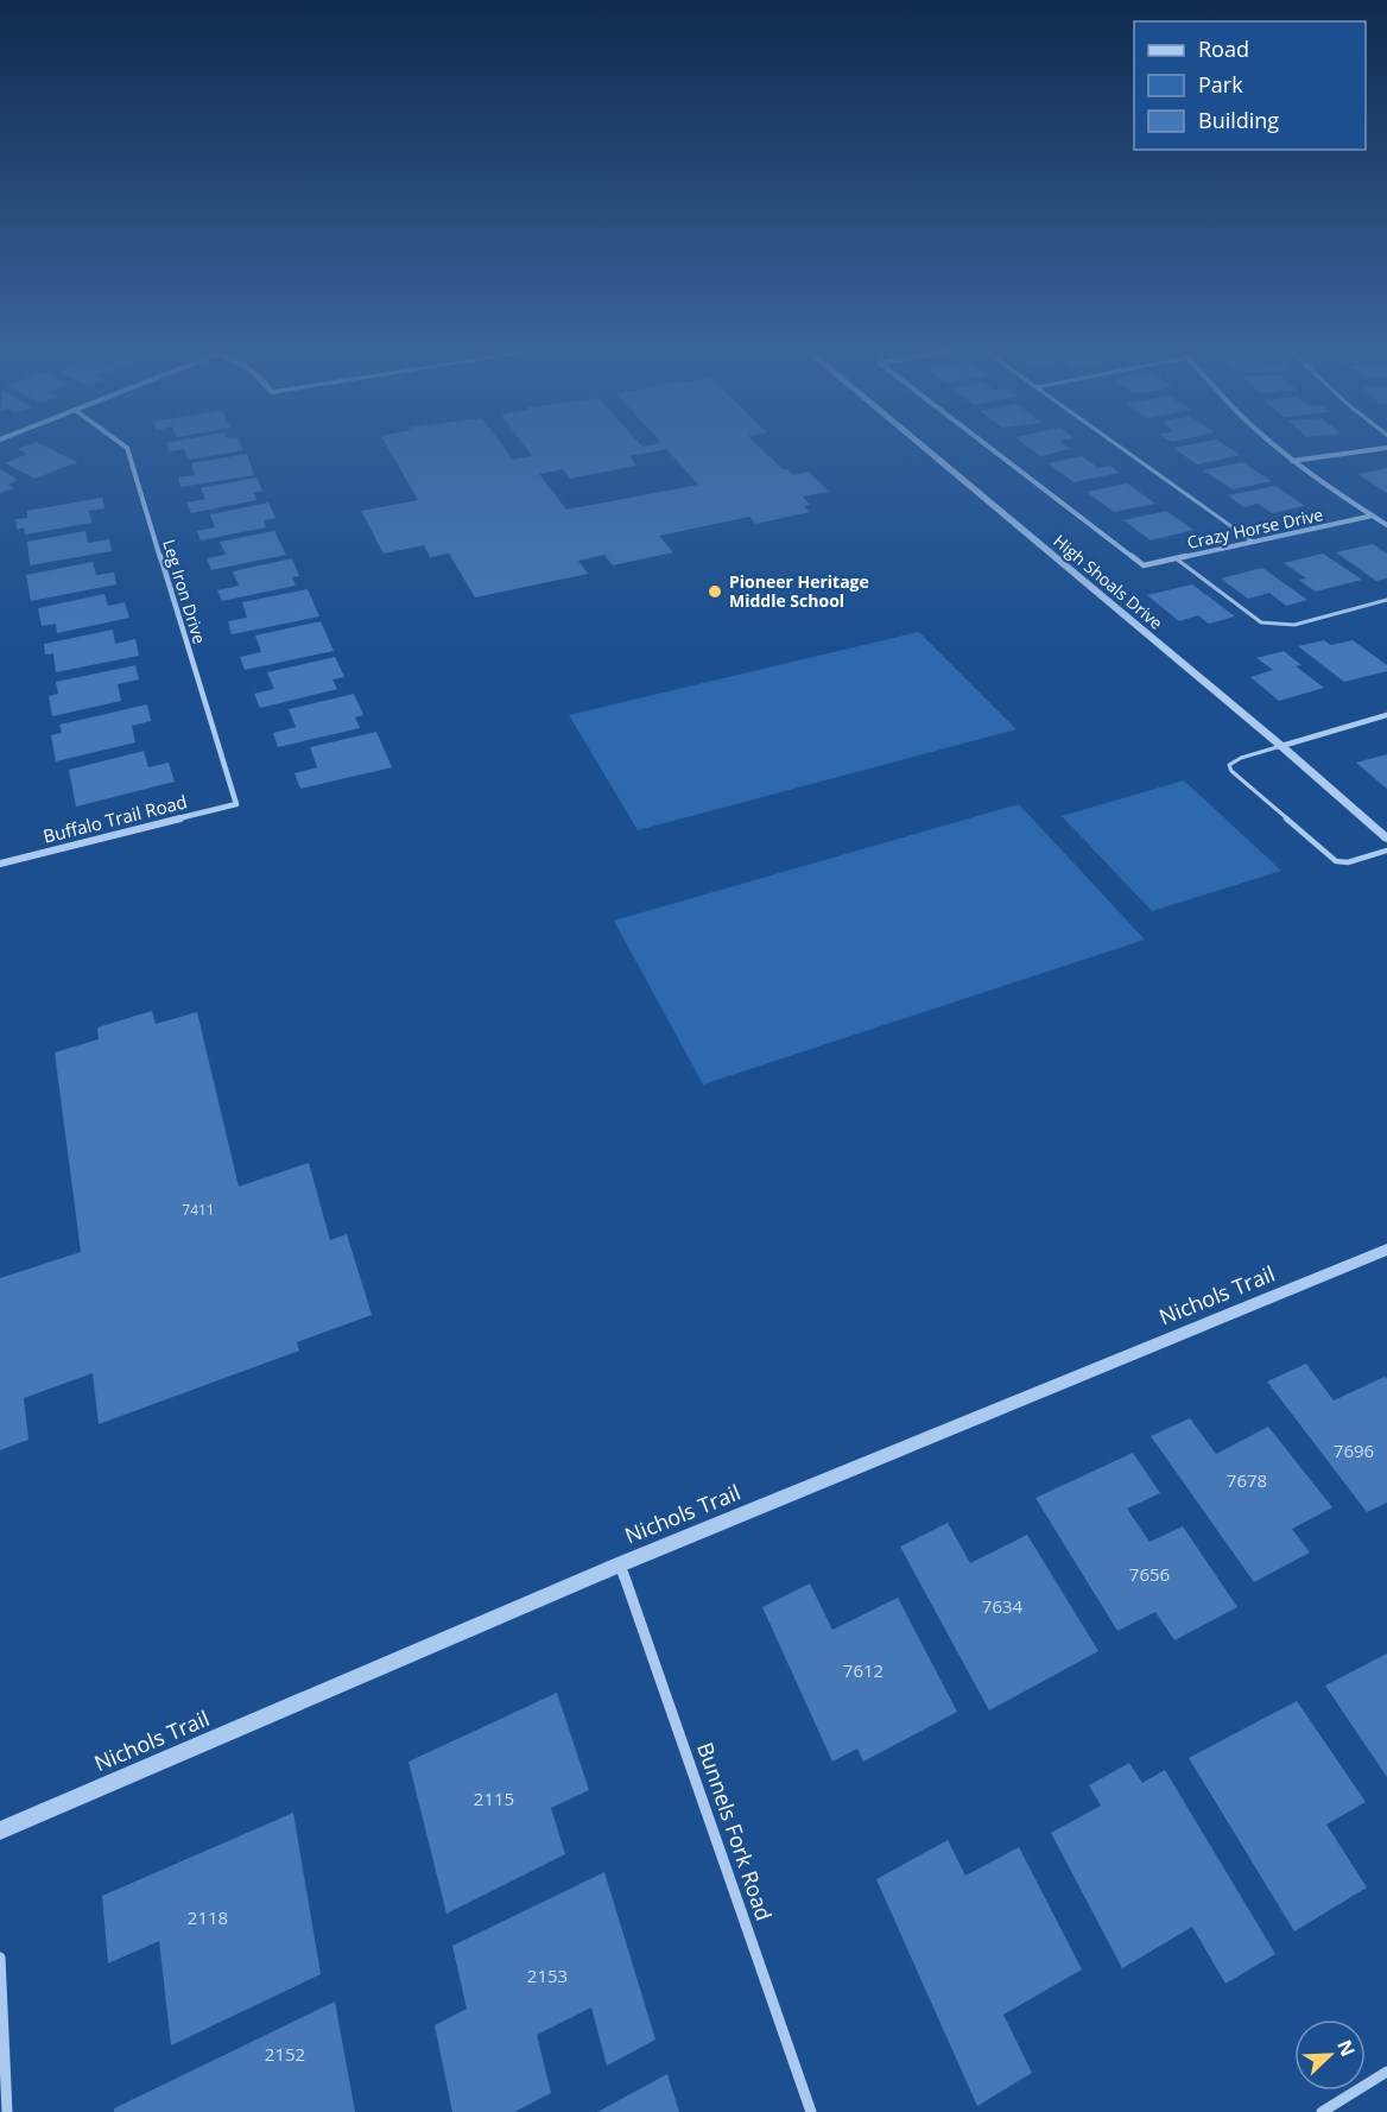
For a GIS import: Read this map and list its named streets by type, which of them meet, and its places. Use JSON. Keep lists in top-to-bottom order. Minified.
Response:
{"streets":{"street":["Crazy Horse Drive","High Shoals Drive","Leg Iron Drive","Buffalo Trail Road","Nichols Trail","Bunnels Fork Road"]},"crossings":[["Leg Iron Drive","Buffalo Trail Road"],["Nichols Trail","Bunnels Fork Road"]],"places":["Pioneer Heritage Middle School"],"house_numbers":["7411","7696","7678","7656","7634","7612","2115","2118","2153","2152"],"legend":["Road","Park","Building"],"north":"top right"}
